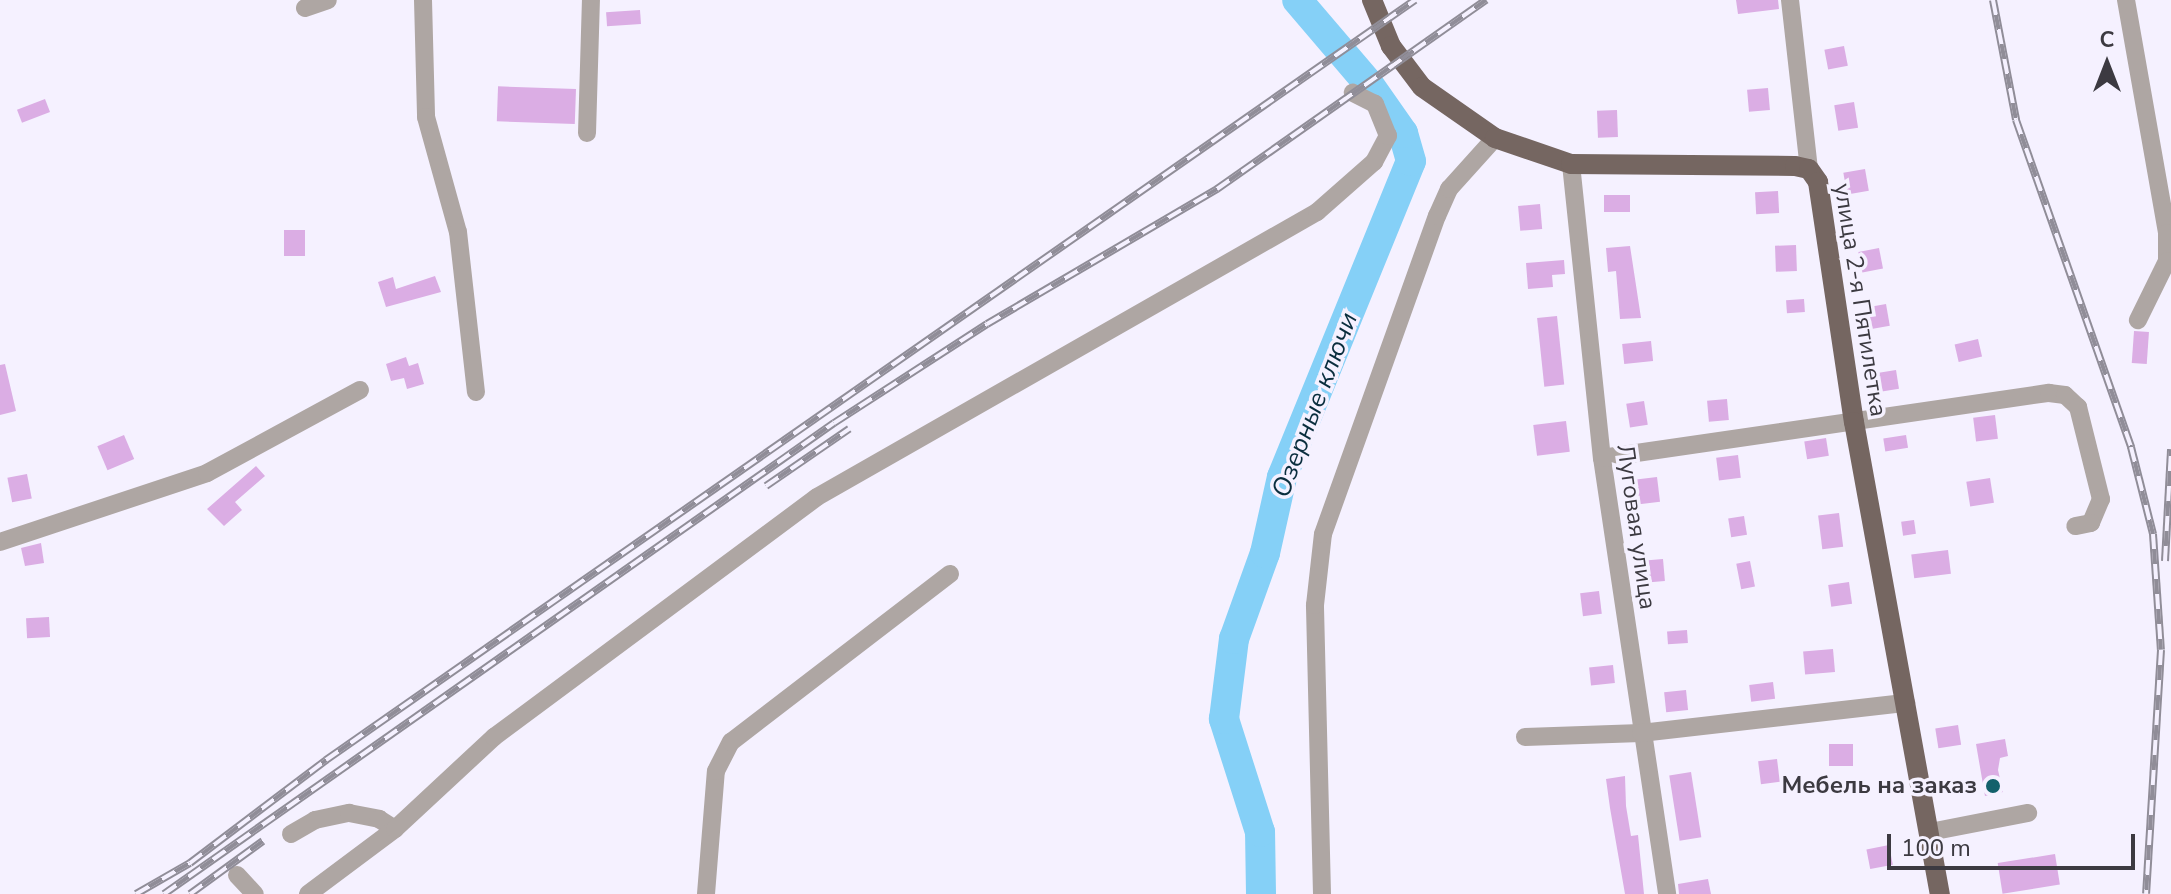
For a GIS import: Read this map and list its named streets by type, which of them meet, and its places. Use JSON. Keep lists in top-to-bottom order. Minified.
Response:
{"streets":{"main road":["улица 2-я Пятилетка"],"street":["Луговая улица"]},"crossings":[["улица 2-я Пятилетка","Луговая улица"]],"water":["Озерные ключи"],"places":["Мебель на заказ"],"scale_bar":"100 m","north":"top"}
